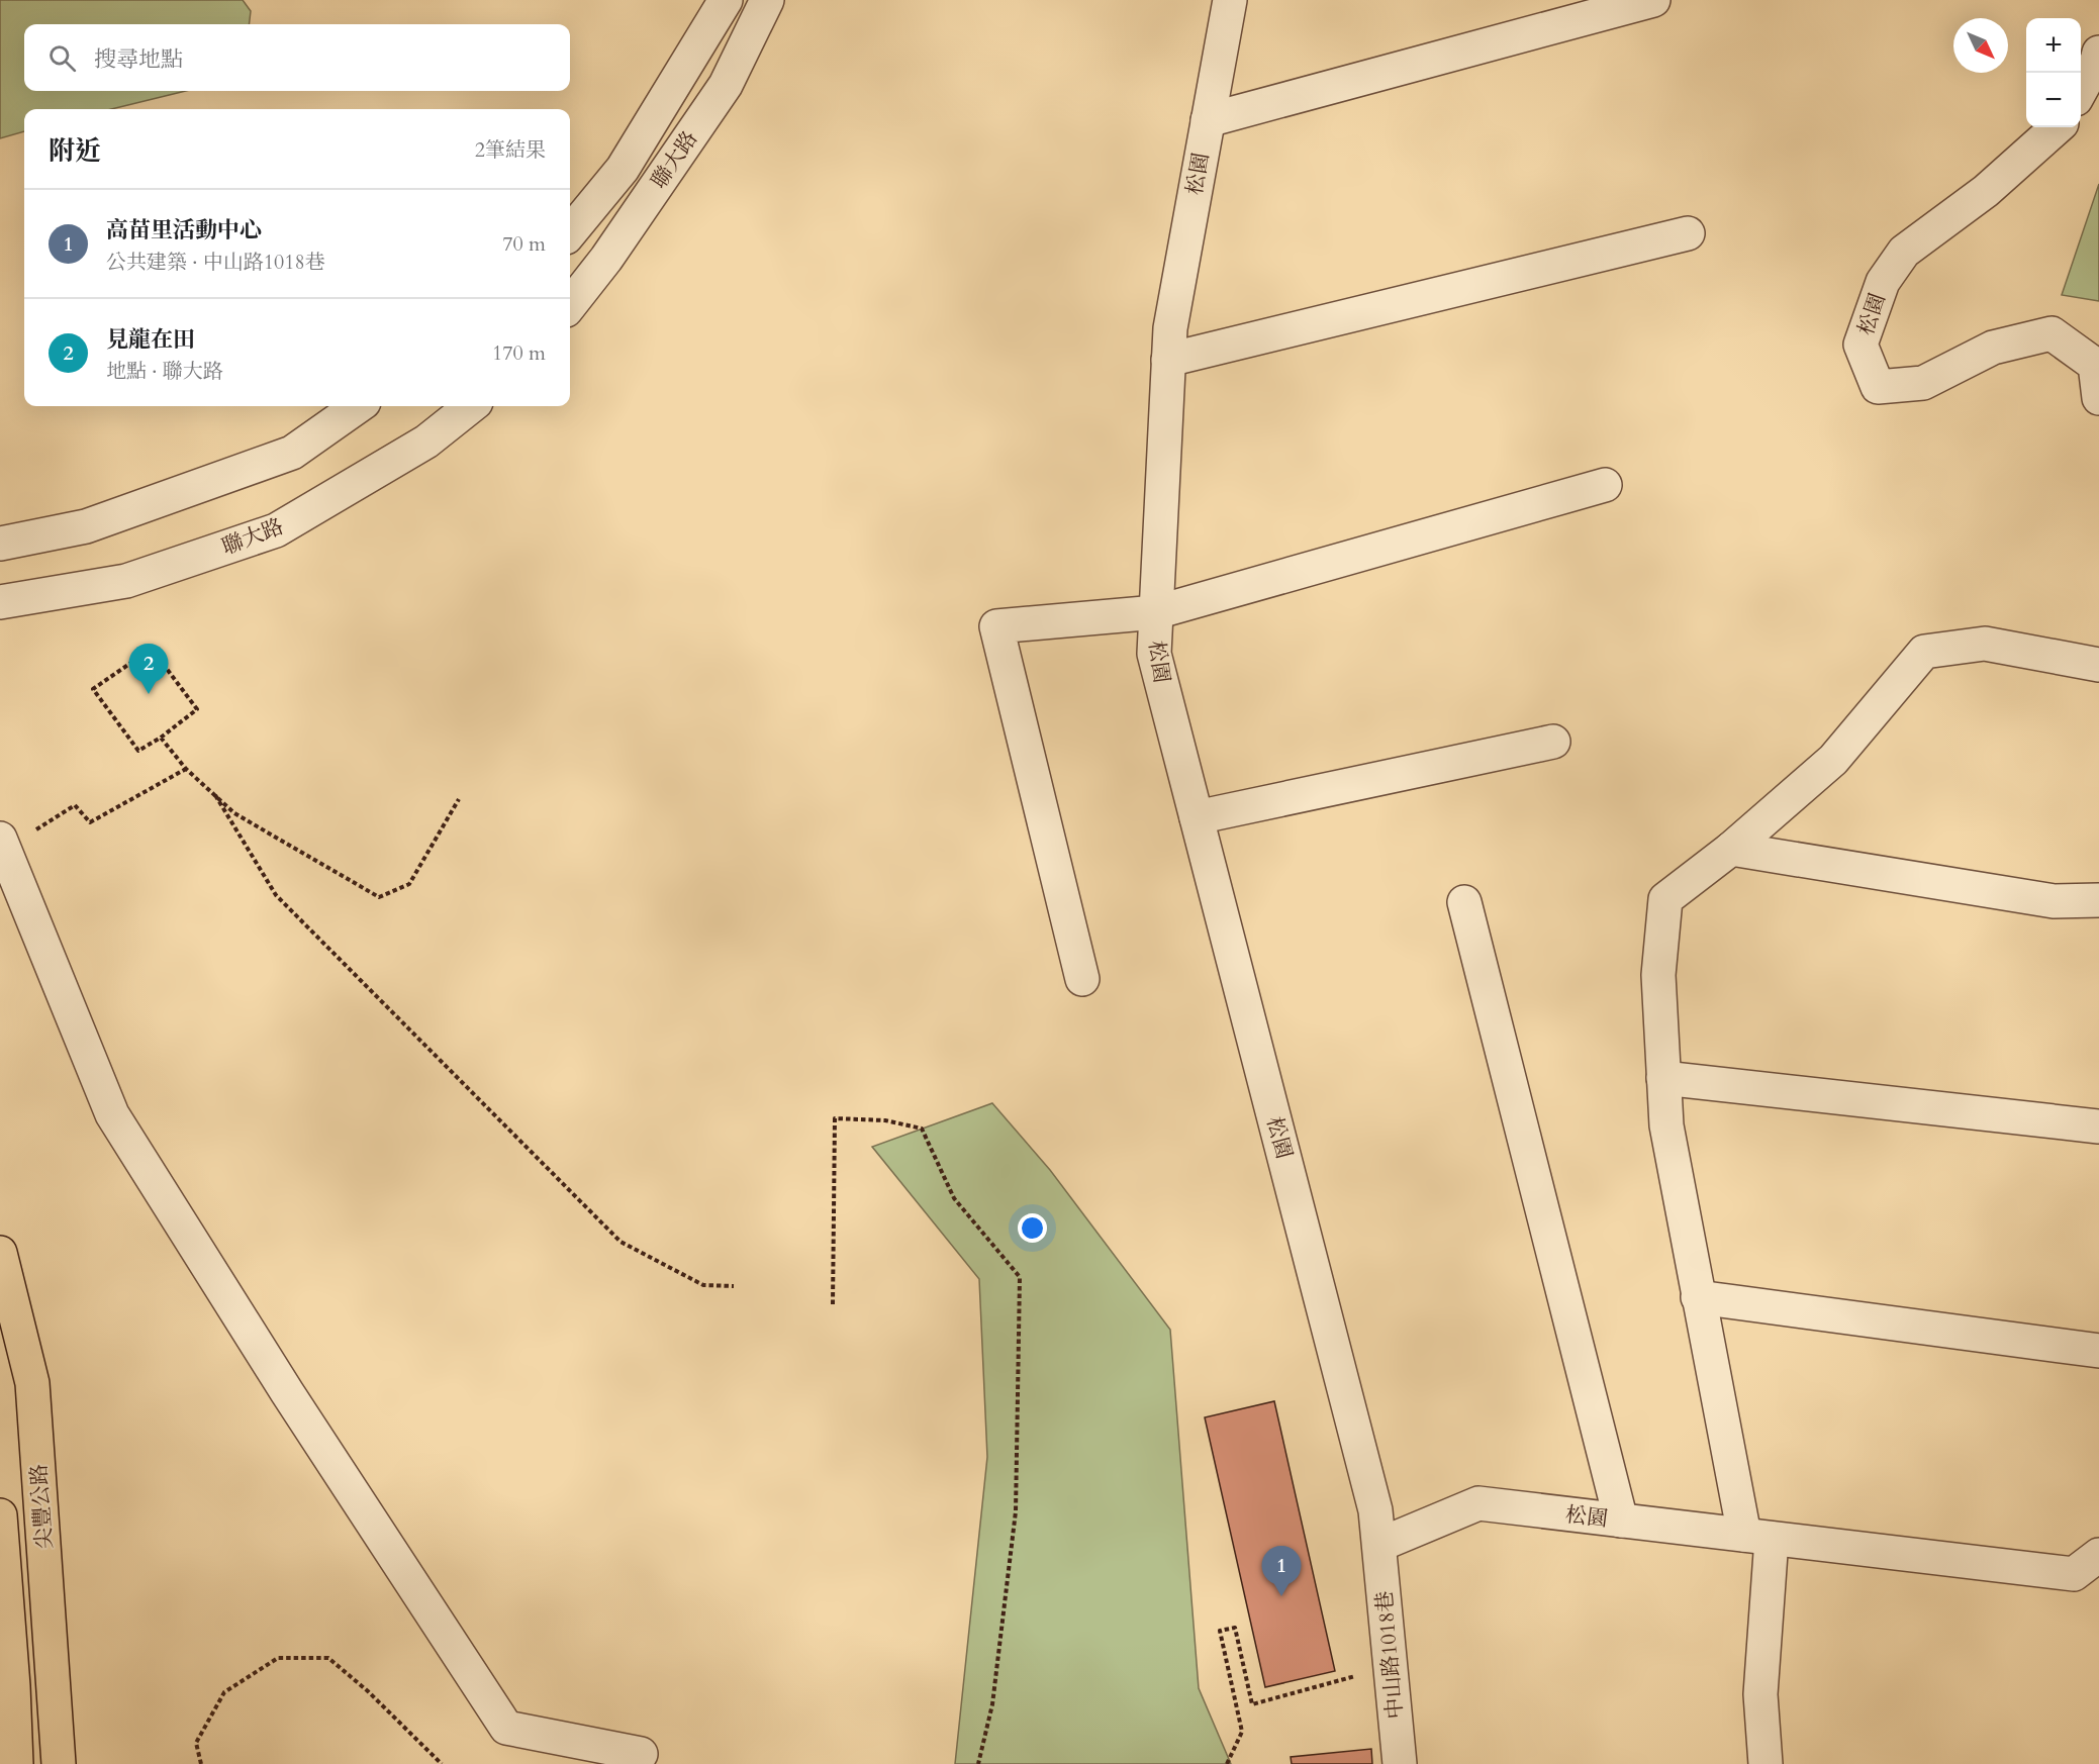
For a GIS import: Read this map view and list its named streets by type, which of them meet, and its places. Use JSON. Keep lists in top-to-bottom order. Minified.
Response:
{"streets":{"main road":["尖豐公路"],"street":["聯大路","松園","中山路1018巷"]},"crossings":[["松園","中山路1018巷"]],"north":"bottom right","page":{"map_buttons":["+","−"],"search":"搜尋地點","heading":["附近","2筆結果"],"list":[{"mark":"1","name":"高苗里活動中心","note":"公共建築 · 中山路1018巷","value":"70 m"},{"mark":"2","name":"見龍在田","note":"地點 · 聯大路","value":"170 m"}],"pins":["2","1"]}}
